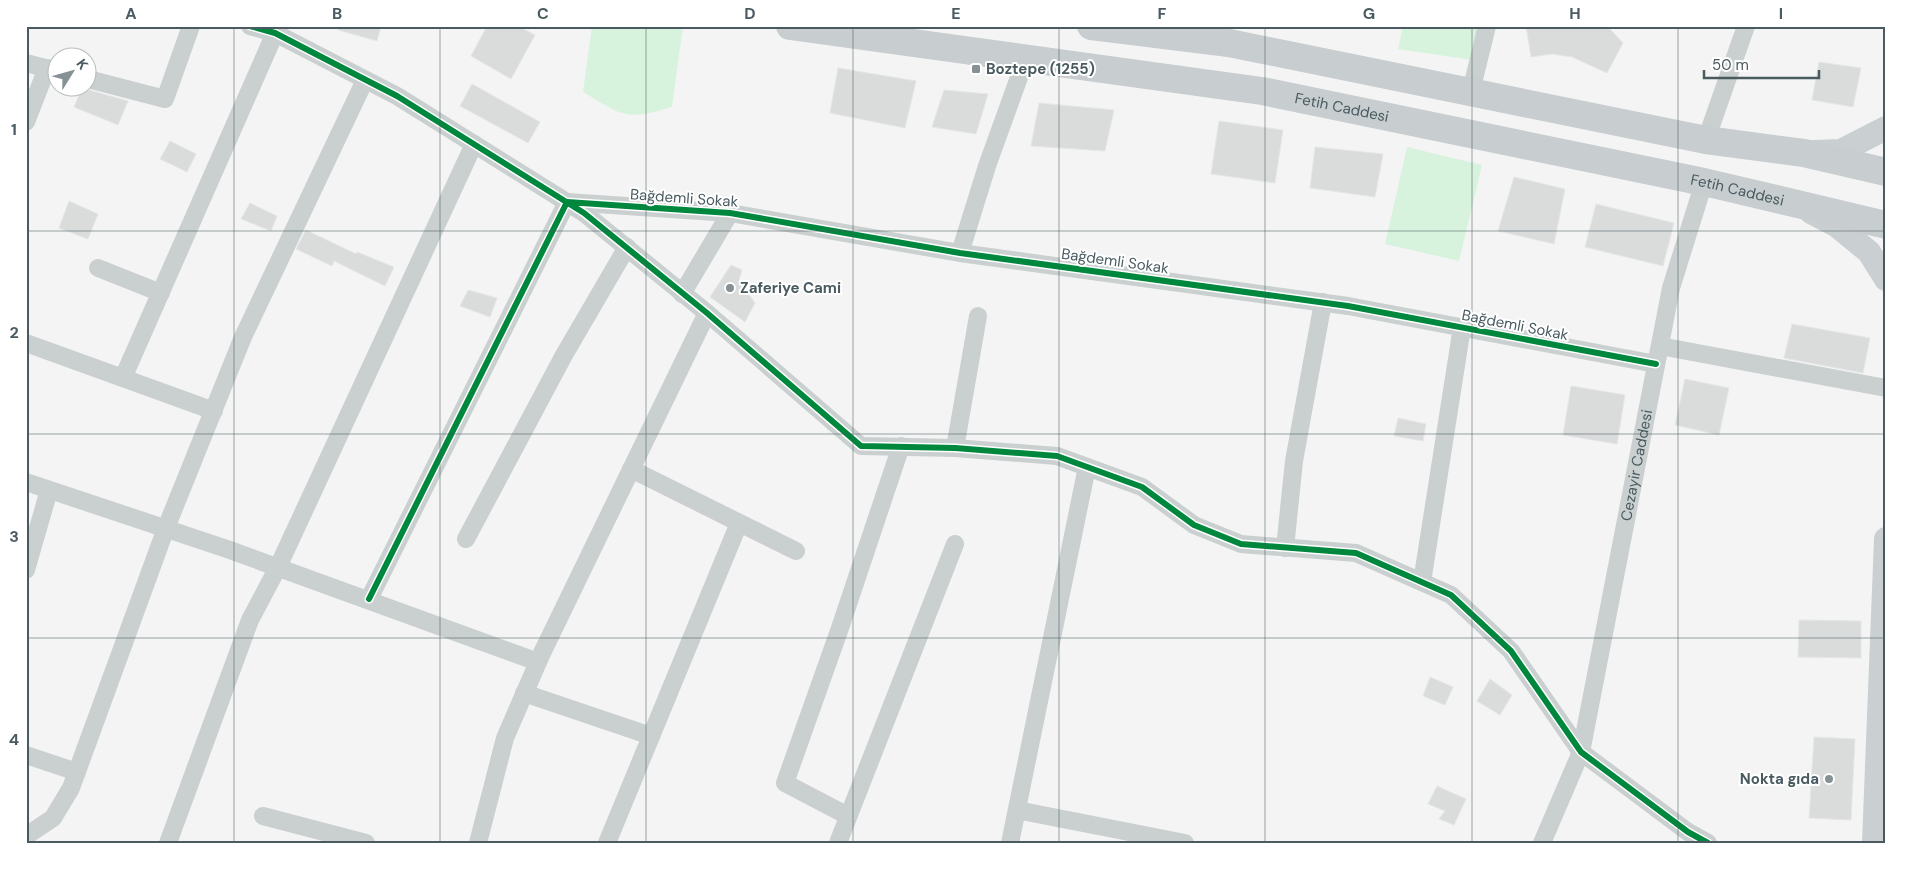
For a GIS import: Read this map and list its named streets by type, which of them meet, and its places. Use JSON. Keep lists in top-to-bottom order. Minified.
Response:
{"streets":{"main road":["Fetih Caddesi"],"street":["Bağdemli Sokak","Cezayir Caddesi"]},"crossings":[["Fetih Caddesi","Cezayir Caddesi"],["Bağdemli Sokak","Cezayir Caddesi"]],"places":{"transit":["Boztepe (1255)"],"other":["Zaferiye Cami","Nokta gıda"]},"scale_bar":"50 m","north":"top right","grid":{"columns":["A","B","C","D","E","F","G","H","I"],"rows":["1","2","3","4"]}}
